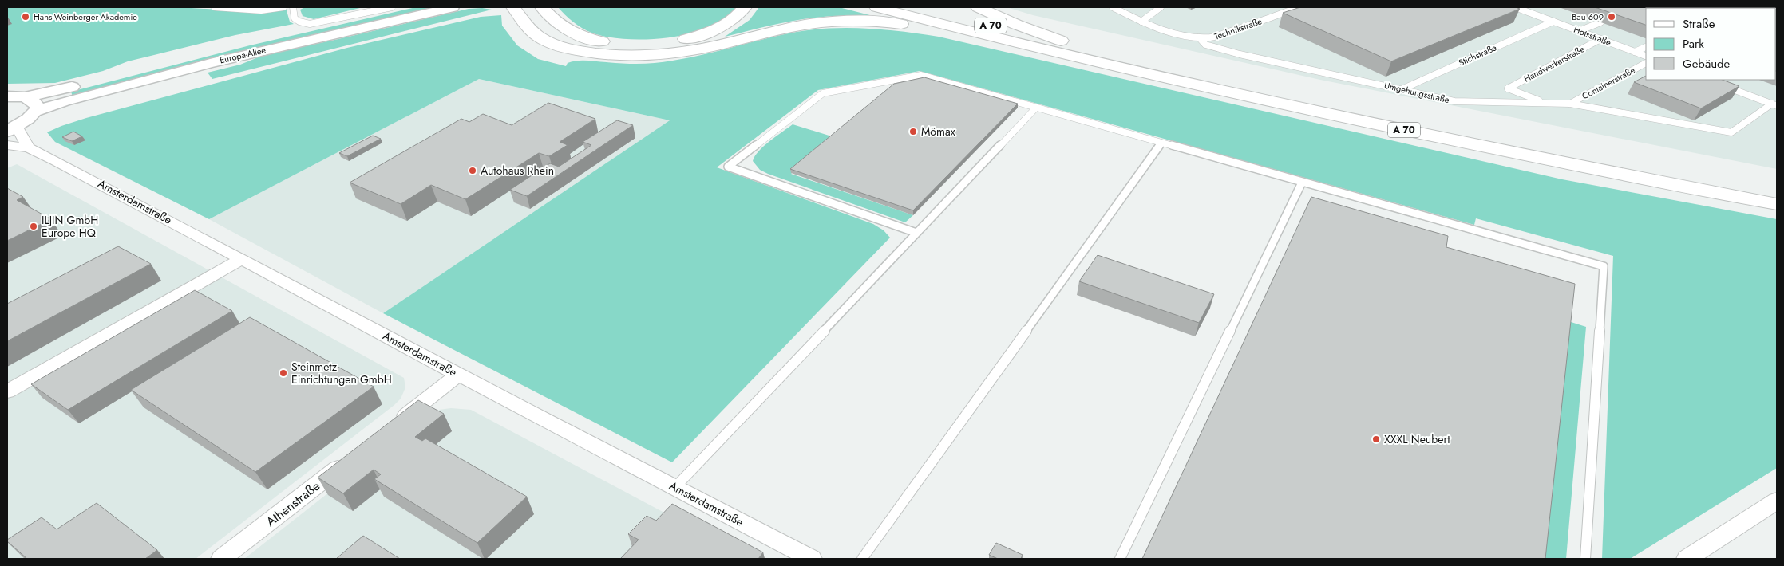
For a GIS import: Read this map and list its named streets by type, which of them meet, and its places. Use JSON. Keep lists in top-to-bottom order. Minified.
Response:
{"streets":{"highway":["A 70"],"street":["Europa-Allee","Amsterdamstraße","Athenstraße"],"lane":["Technikstraße","Hotsstraße","Stichstraße","Handwerkerstraße","Containerstraße","Umgehungsstraße"]},"crossings":[["Technikstraße","Umgehungsstraße"],["Hotsstraße","Stichstraße"],["Hotsstraße","Handwerkerstraße"],["Stichstraße","Umgehungsstraße"],["Handwerkerstraße","Umgehungsstraße"],["Containerstraße","Umgehungsstraße"]],"places":["Hans-Weinberger-Akademie","Bau 609","Mömax","Autohaus Rhein","ILJIN GmbH Europe HQ","Steinmetz Einrichtungen GmbH","XXXL Neubert"],"legend":["Straße","Park","Gebäude"]}
